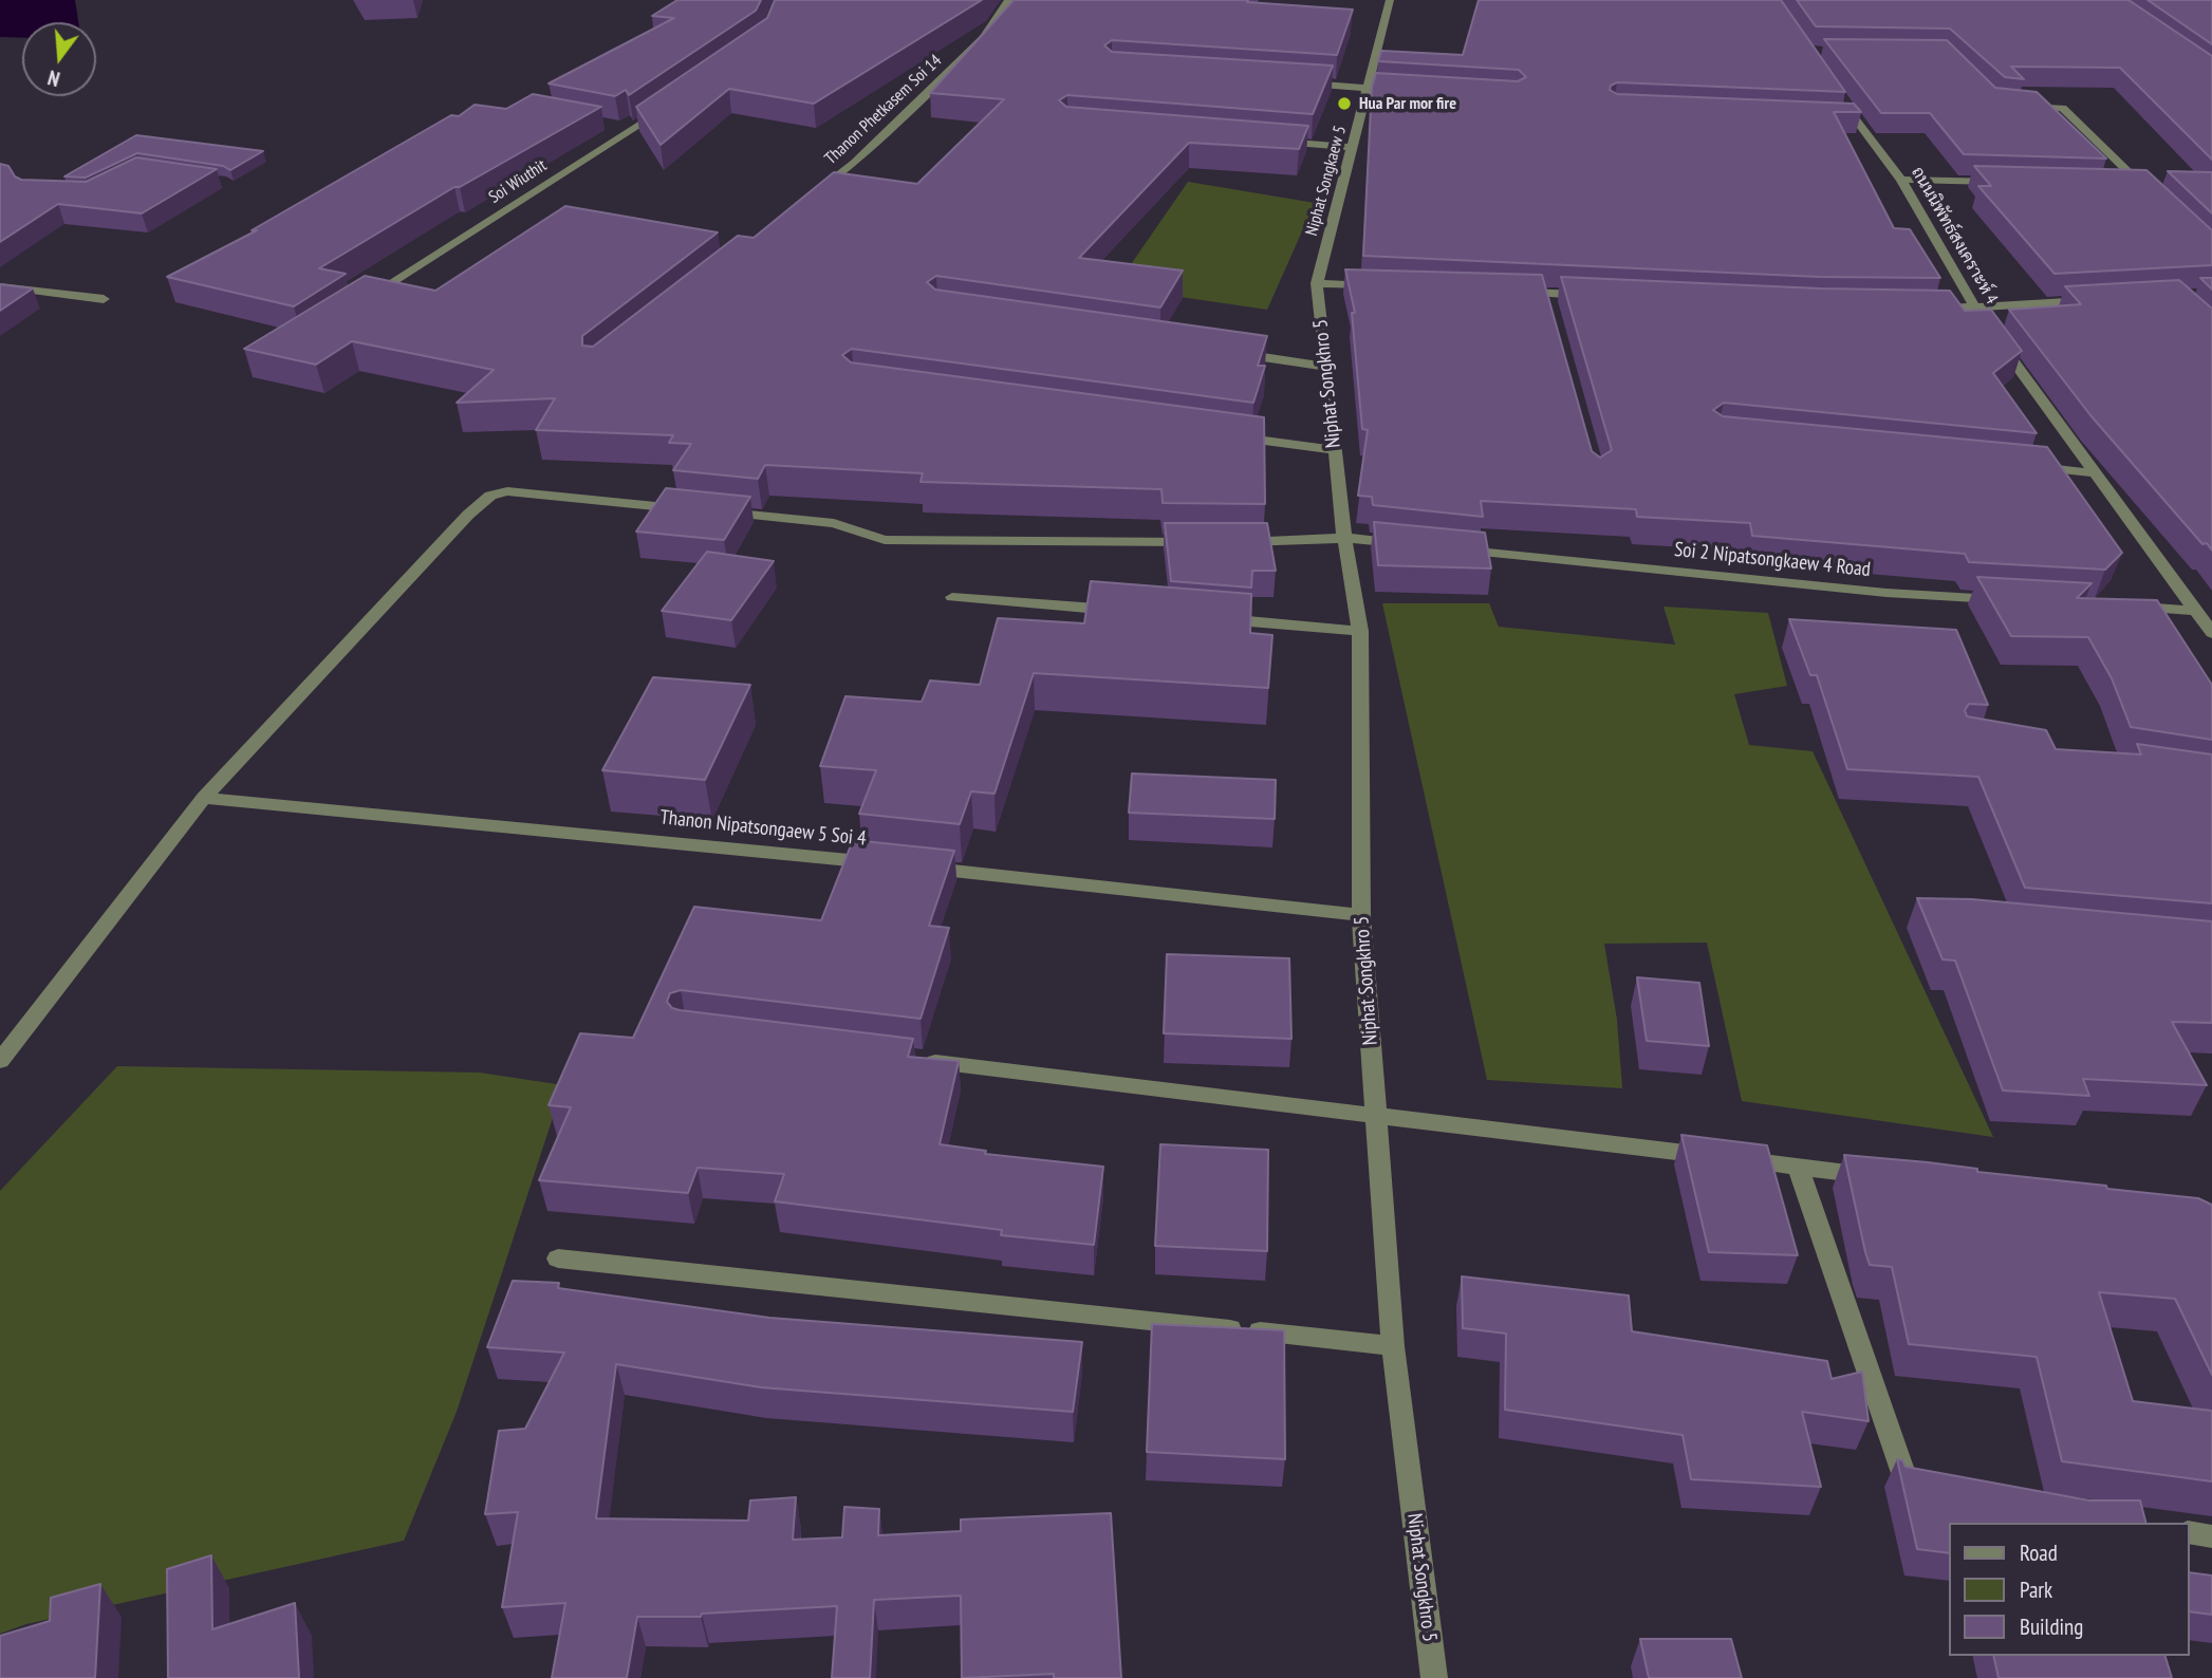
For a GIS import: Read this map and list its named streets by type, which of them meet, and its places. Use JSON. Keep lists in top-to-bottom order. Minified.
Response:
{"streets":{"street":["Thanon Phetkasem Soi 14","Niphat Songkaew 5","Soi Wiuthit","ถนนนิพัทธ์สงเคราะห์ 4","Niphat Songkhro 5","Soi 2 Nipatsongkaew 4 Road","Thanon Nipatsongaew 5 Soi 4"]},"crossings":[["Niphat Songkaew 5","Niphat Songkhro 5"]],"places":["Hua Par mor fire"],"legend":["Road","Park","Building"],"north":"bottom"}
